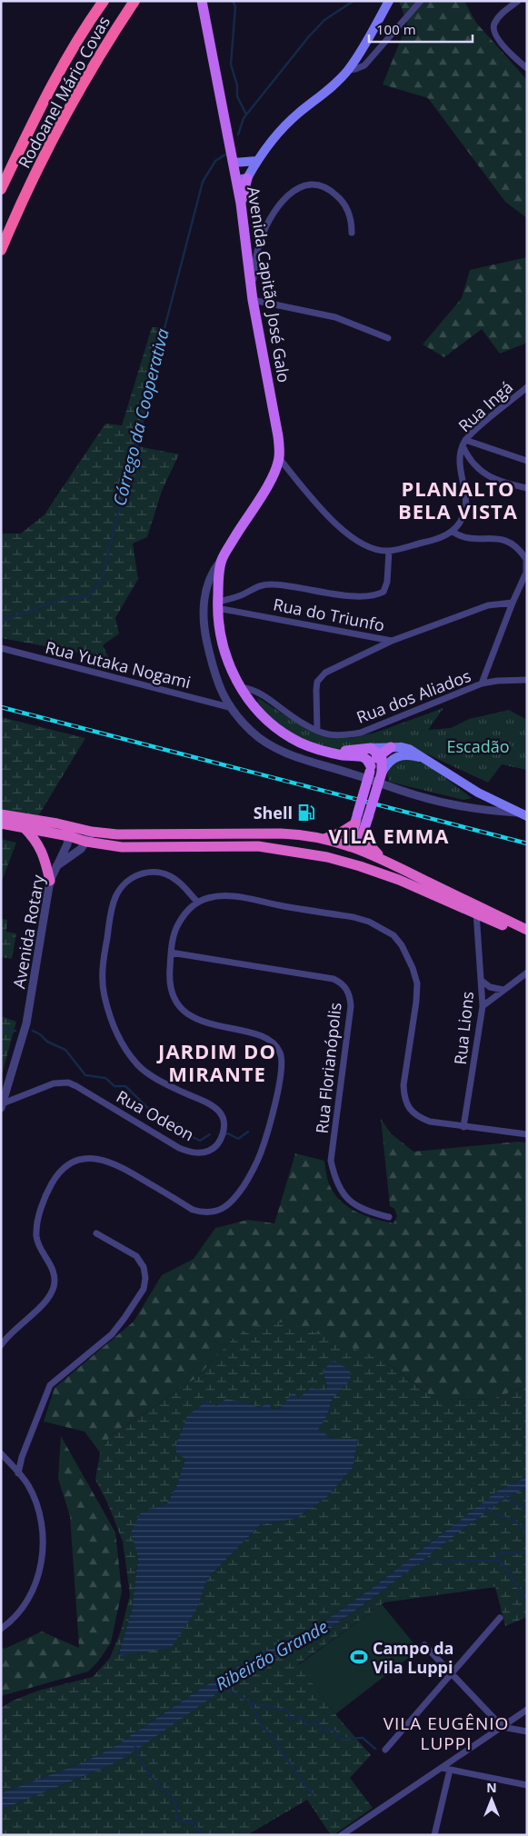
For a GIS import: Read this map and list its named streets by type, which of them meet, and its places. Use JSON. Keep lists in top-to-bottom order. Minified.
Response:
{"streets":{"highway":["Rodoanel Mário Covas"],"main road":["Avenida Capitão José Galo"],"street":["Rua Ingá","Rua do Triunfo","Rua Yutaka Nogami","Rua dos Aliados","Avenida Rotary","Rua Lions","Rua Florianópolis","Rua Odeon"]},"crossings":[["Avenida Capitão José Galo","Rua do Triunfo"],["Avenida Capitão José Galo","Rua Yutaka Nogami"],["Avenida Capitão José Galo","Rua dos Aliados"],["Avenida Rotary","Rua Odeon"]],"districts":["PLANALTO BELA VISTA","VILA EMMA","JARDIM DO MIRANTE","VILA EUGÊNIO LUPPI"],"water":["Córrego da Cooperativa","Ribeirão Grande"],"parks":["Escadão"],"places":{"fuel station":["Shell"],"sports":["Campo da Vila Luppi"]},"scale_bar":"100 m","north":"top"}
